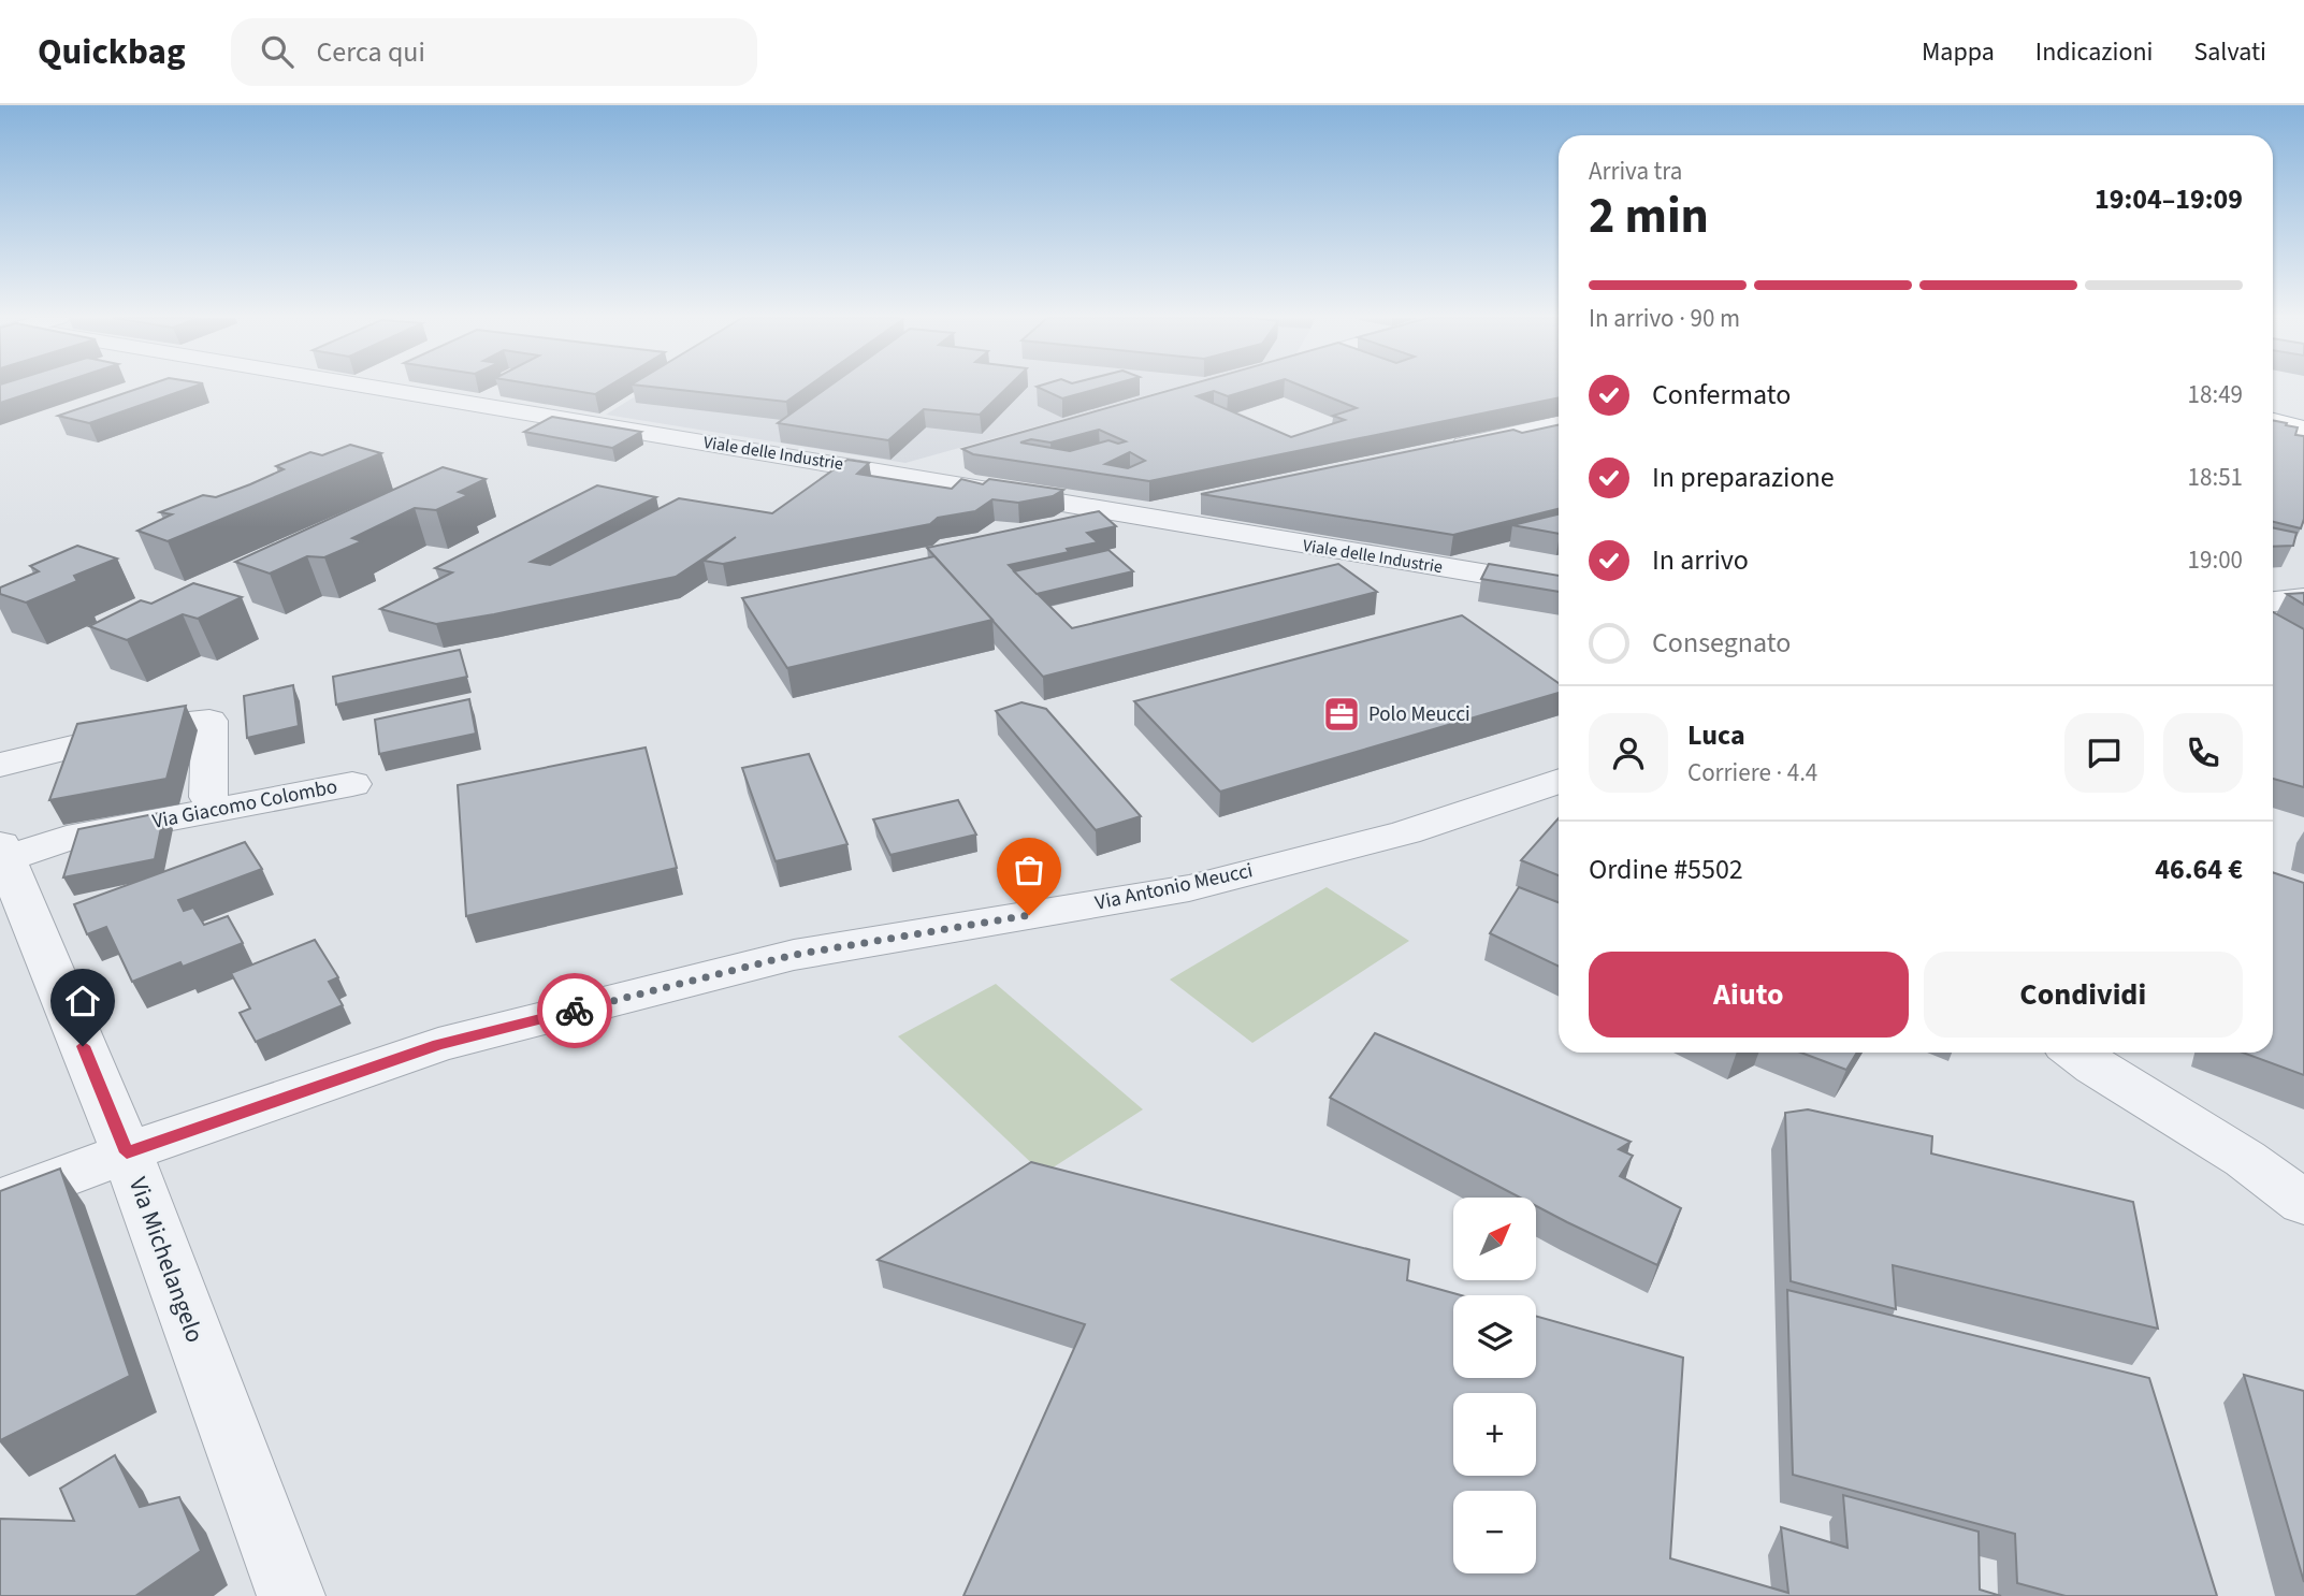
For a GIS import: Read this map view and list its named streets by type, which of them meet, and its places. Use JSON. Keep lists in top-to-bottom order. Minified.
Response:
{"streets":{"street":["Viale delle Industrie","Via Giacomo Colombo","Via Antonio Meucci","Via Michelangelo"]},"crossings":[["Via Giacomo Colombo","Via Michelangelo"],["Via Antonio Meucci","Via Michelangelo"]],"places":{"office":["Polo Meucci"]},"north":"top right","page":{"header":"Quickbag","search":"Cerca qui","nav":["Mappa","Indicazioni","Salvati"],"heading":["2 min","Arriva tra","19:04–19:09"],"panel":["Luca","Corriere · 4.4","Ordine #5502","46.64 €"],"bar":"In arrivo · 90 m","list":[["Confermato","18:49"],["In preparazione","18:51"],["In arrivo","19:00"],"Consegnato"],"buttons":["Aiuto","Condividi"],"map_buttons":["+","−"]}}
